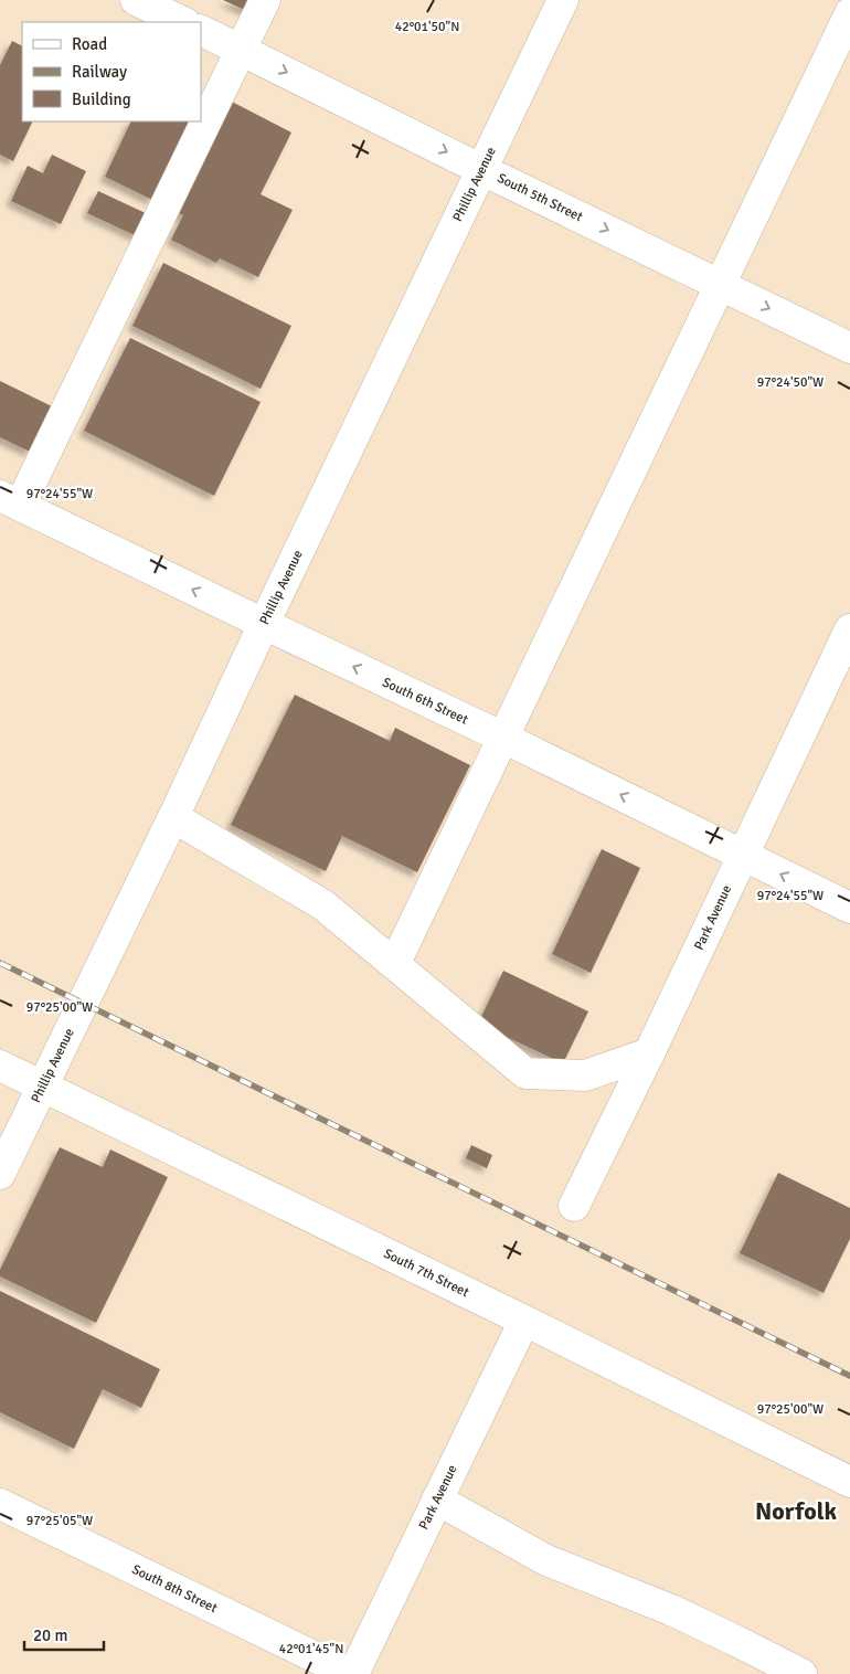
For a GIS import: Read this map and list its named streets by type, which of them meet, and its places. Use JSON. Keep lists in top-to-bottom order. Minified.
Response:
{"streets":{"street":["Phillip Avenue","South 5th Street","South 6th Street","Park Avenue","South 7th Street","South 8th Street"]},"crossings":[["Phillip Avenue","South 5th Street"],["Phillip Avenue","South 6th Street"],["Phillip Avenue","South 7th Street"],["South 6th Street","Park Avenue"],["Park Avenue","South 7th Street"],["Park Avenue","South 8th Street"]],"one_way":["South 5th Street","South 6th Street"],"districts":["Norfolk"],"legend":["Road","Railway","Building"],"scale_bar":"20 m","coordinates":["42°01'50\"N","97°24'50\"W","97°24'55\"W","97°25'00\"W","97°25'05\"W","42°01'45\"N"]}
